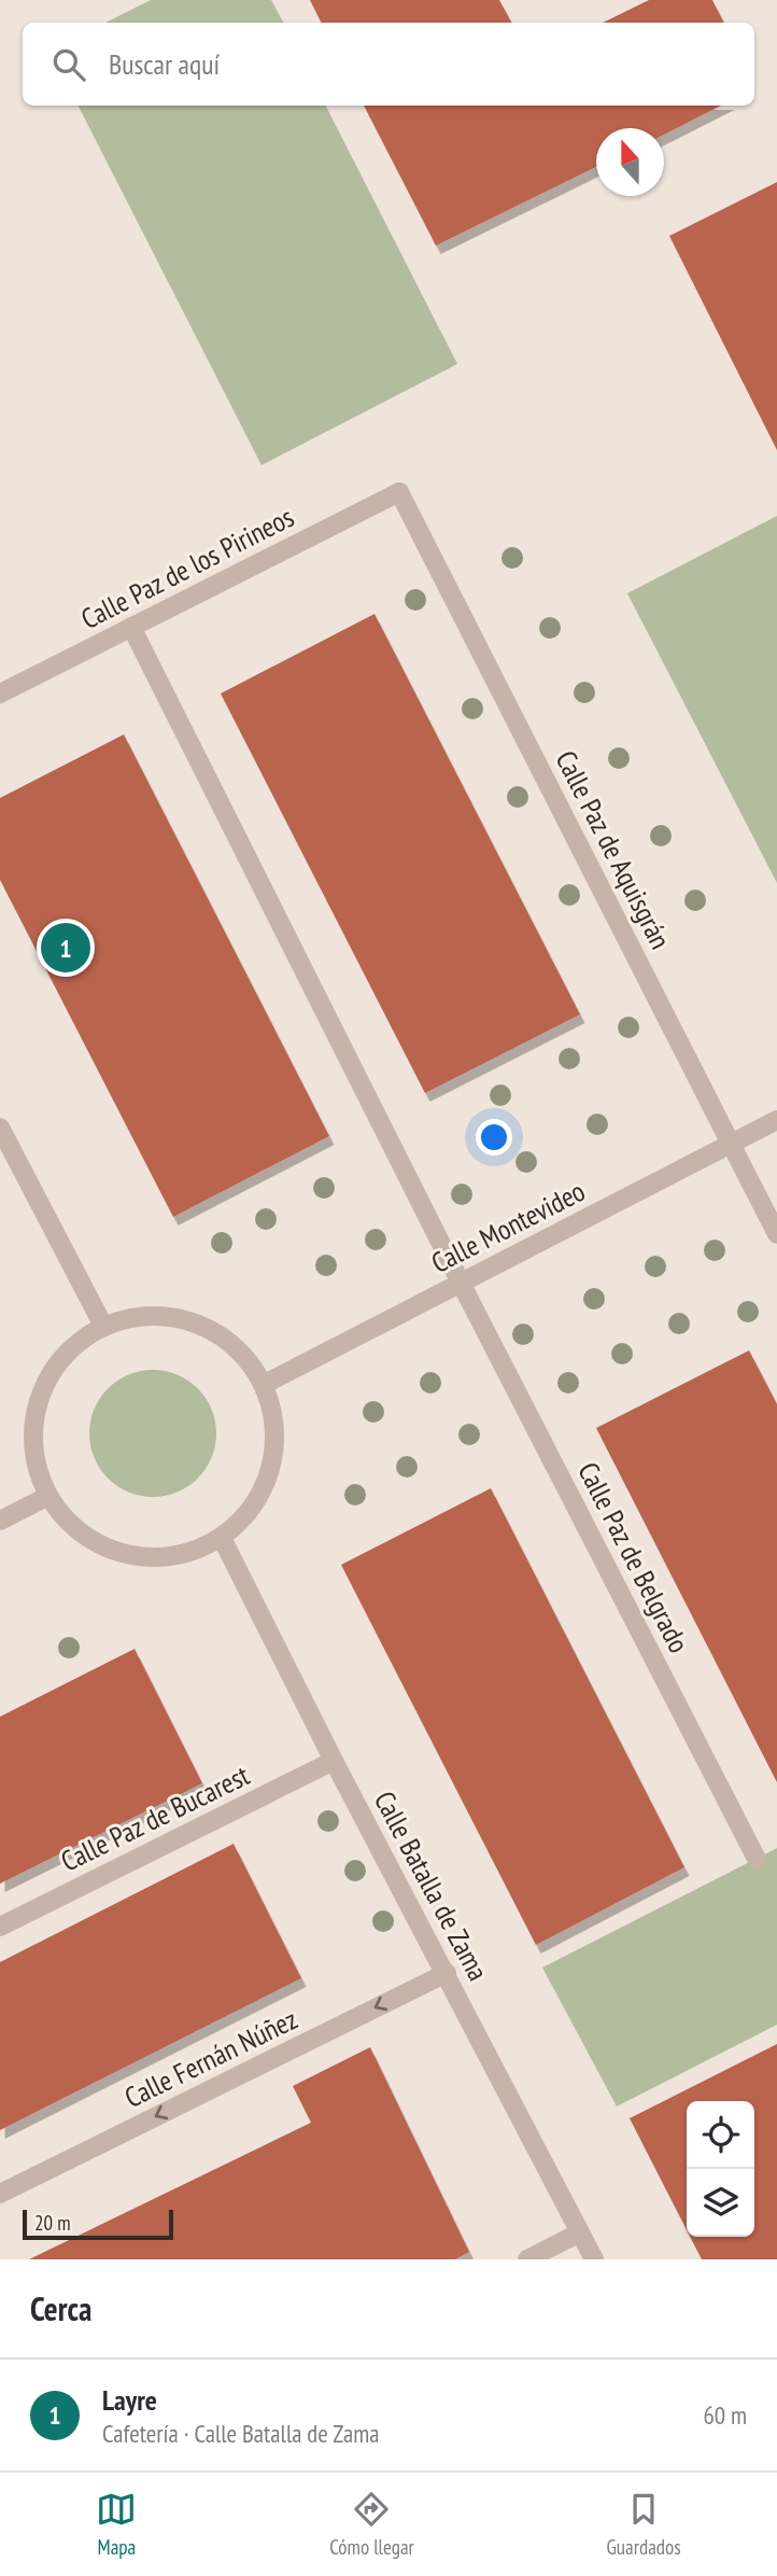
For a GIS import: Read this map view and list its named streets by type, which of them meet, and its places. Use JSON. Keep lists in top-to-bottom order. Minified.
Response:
{"streets":{"street":["Calle Paz de los Pirineos","Calle Paz de Aquisgrán","Calle Montevideo","Calle Paz de Belgrado","Calle Paz de Bucarest","Calle Batalla de Zama","Calle Fernán Núñez"]},"crossings":[["Calle Paz de los Pirineos","Calle Paz de Aquisgrán"],["Calle Paz de los Pirineos","Calle Paz de Belgrado"],["Calle Paz de Aquisgrán","Calle Montevideo"],["Calle Montevideo","Calle Paz de Belgrado"],["Calle Montevideo","Calle Batalla de Zama"],["Calle Paz de Bucarest","Calle Batalla de Zama"],["Calle Batalla de Zama","Calle Fernán Núñez"]],"one_way":["Calle Fernán Núñez"],"scale_bar":"20 m","north":"top","page":{"search":"Buscar aquí","pins":"1","scale":"20 m","heading":"Cerca","list":[{"mark":"1","name":"Layre","note":"Cafetería · Calle Batalla de Zama","value":"60 m"}],"nav":["Mapa","Cómo llegar","Guardados"]}}
